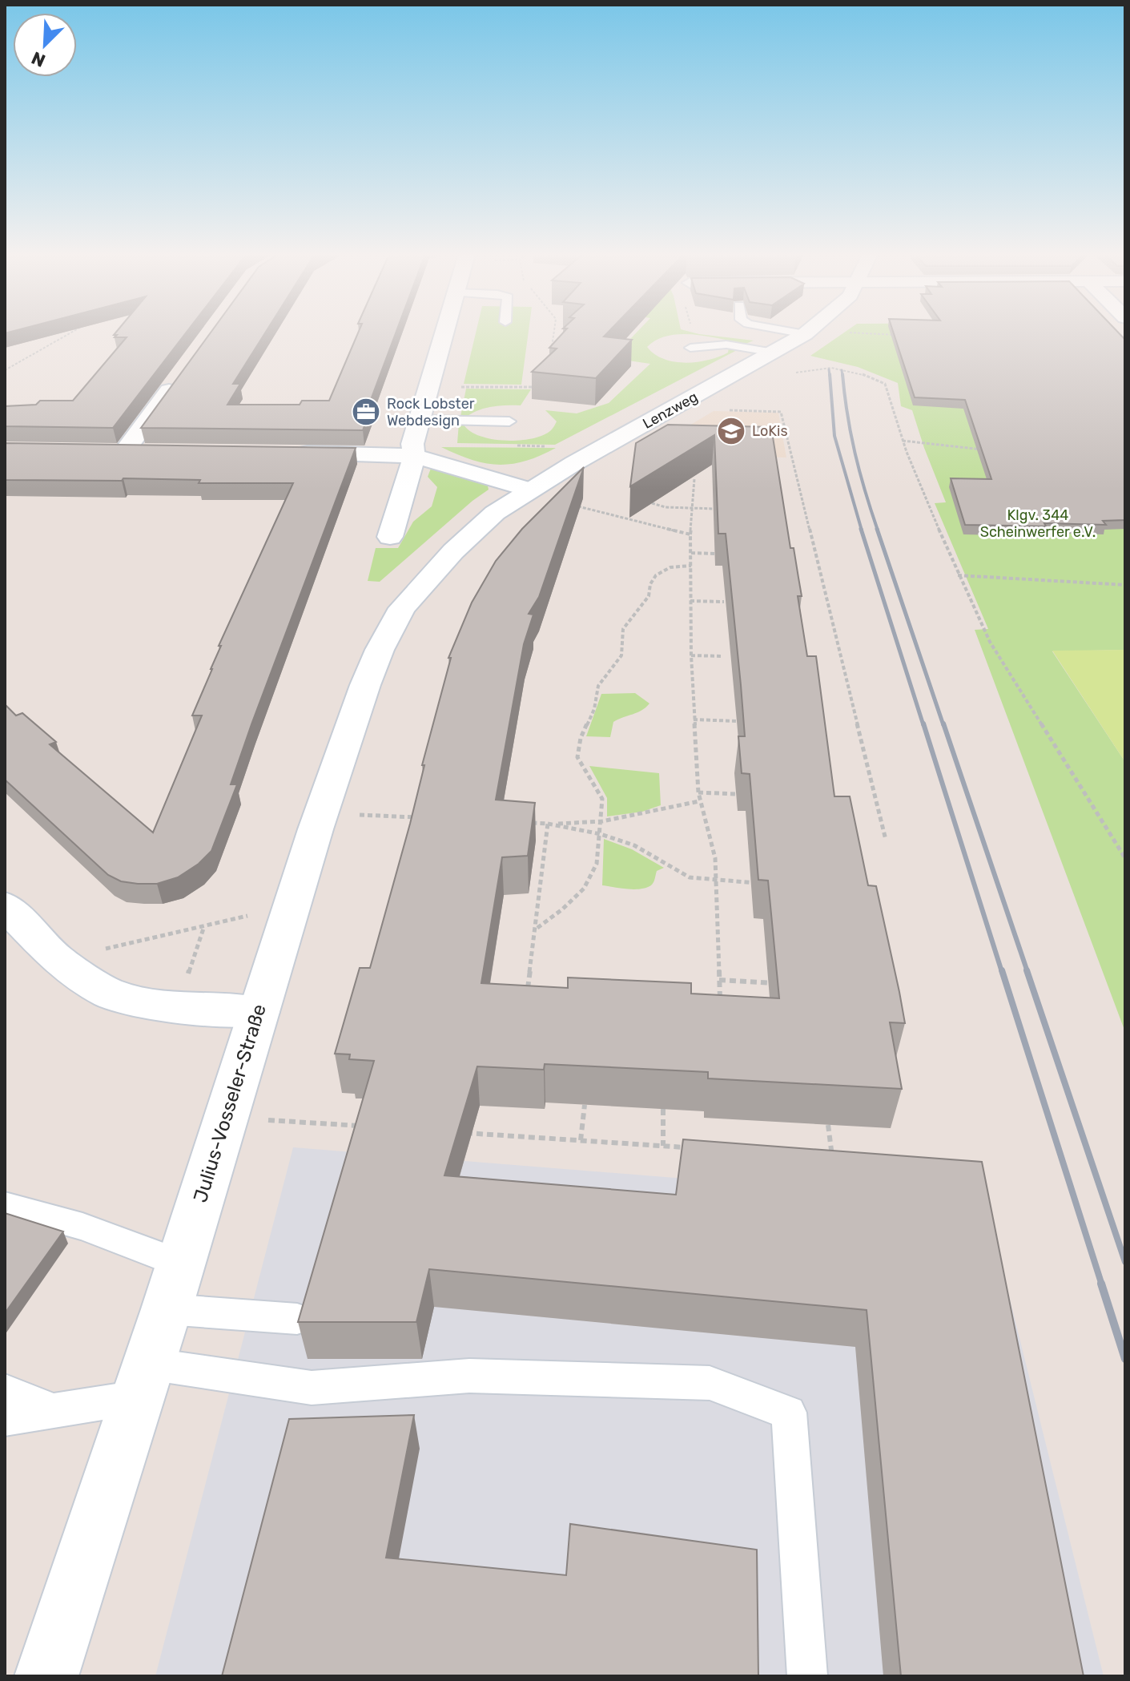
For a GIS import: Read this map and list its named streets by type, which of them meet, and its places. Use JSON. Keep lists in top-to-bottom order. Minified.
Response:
{"streets":{"street":["Lenzweg","Julius-Vosseler-Straße"]},"crossings":[["Lenzweg","Julius-Vosseler-Straße"]],"parks":["Klgv. 344 Scheinwerfer e.V."],"places":{"office":["Rock Lobster Webdesign"],"school or university":["LoKis"]},"north":"bottom left"}
